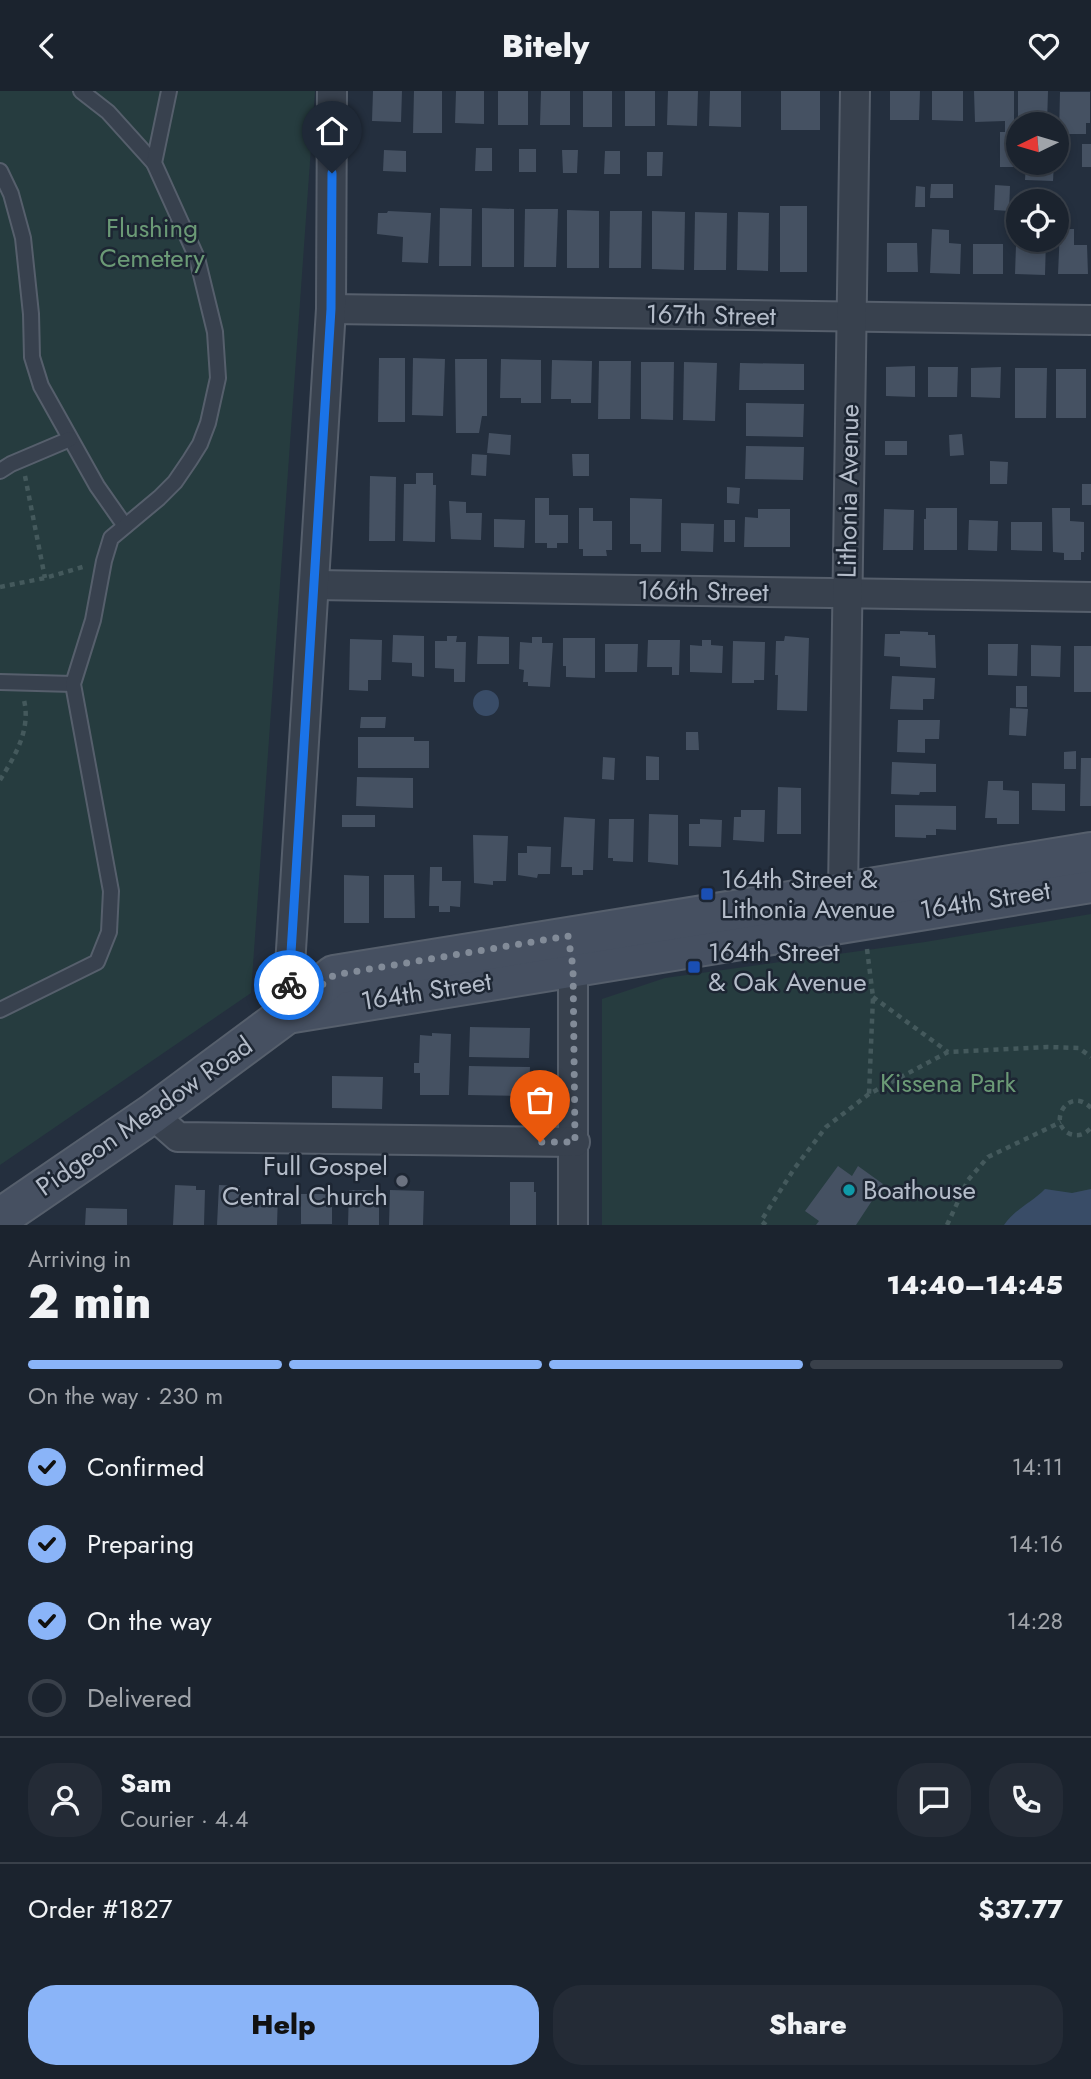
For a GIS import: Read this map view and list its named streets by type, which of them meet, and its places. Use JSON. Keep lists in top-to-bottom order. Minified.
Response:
{"streets":{"street":["167th Street","Lithonia Avenue","166th Street","164th Street","Pidgeon Meadow Road"]},"crossings":[["167th Street","Lithonia Avenue"],["Lithonia Avenue","166th Street"],["Lithonia Avenue","164th Street"],["164th Street","Pidgeon Meadow Road"]],"parks":["Flushing Cemetery","Kissena Park"],"places":{"transit":["164th Street & Lithonia Avenue","164th Street & Oak Avenue"],"other":["Full Gospel Central Church","Boathouse"]},"north":"left","page":{"header":"Bitely","heading":["2 min","Arriving in","14:40–14:45"],"panel":["Sam","Courier · 4.4","Order #1827","$37.77"],"bar":"On the way · 230 m","list":[["Confirmed","14:11"],["Preparing","14:16"],["On the way","14:28"],"Delivered"],"buttons":["Help","Share"]}}
